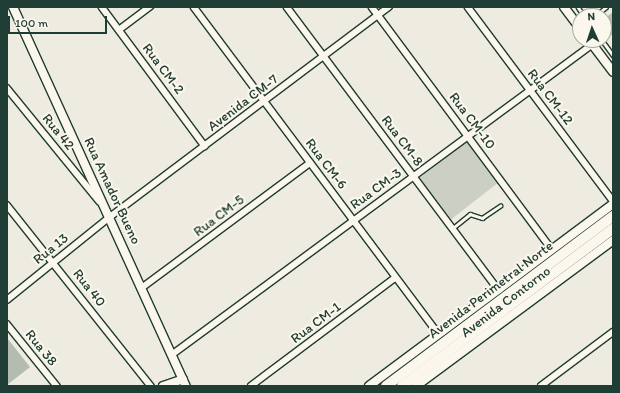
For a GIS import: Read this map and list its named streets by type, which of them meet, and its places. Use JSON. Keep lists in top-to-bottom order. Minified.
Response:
{"streets":{"highway":["Avenida Perimetral Norte"],"street":["Rua CM-2","Rua CM-12","Avenida CM-7","Rua CM-10","Rua 42","Rua CM-8","Rua CM-6","Rua CM-3","Rua Amador Bueno","Rua CM-5","Rua 13","Rua 40","Avenida Contorno","Rua CM-1","Rua 38"]},"crossings":[["Rua CM-2","Avenida CM-7"],["Rua CM-12","Rua CM-3"],["Rua CM-12","Avenida Contorno"],["Avenida CM-7","Rua CM-10"],["Avenida CM-7","Rua CM-8"],["Avenida CM-7","Rua CM-6"],["Avenida CM-7","Rua Amador Bueno"],["Avenida CM-7","Rua 13"],["Rua CM-10","Rua CM-3"],["Rua CM-10","Avenida Contorno"],["Rua 42","Rua Amador Bueno"],["Rua CM-8","Rua CM-3"],["Rua CM-8","Avenida Contorno"],["Rua CM-6","Rua CM-3"],["Rua CM-6","Rua CM-5"],["Rua CM-6","Avenida Contorno"],["Rua CM-6","Rua CM-1"],["Rua CM-3","Rua Amador Bueno"],["Rua Amador Bueno","Rua CM-5"],["Rua Amador Bueno","Rua 13"],["Rua 13","Rua 40"]],"scale_bar":"100 m","north":"top"}
